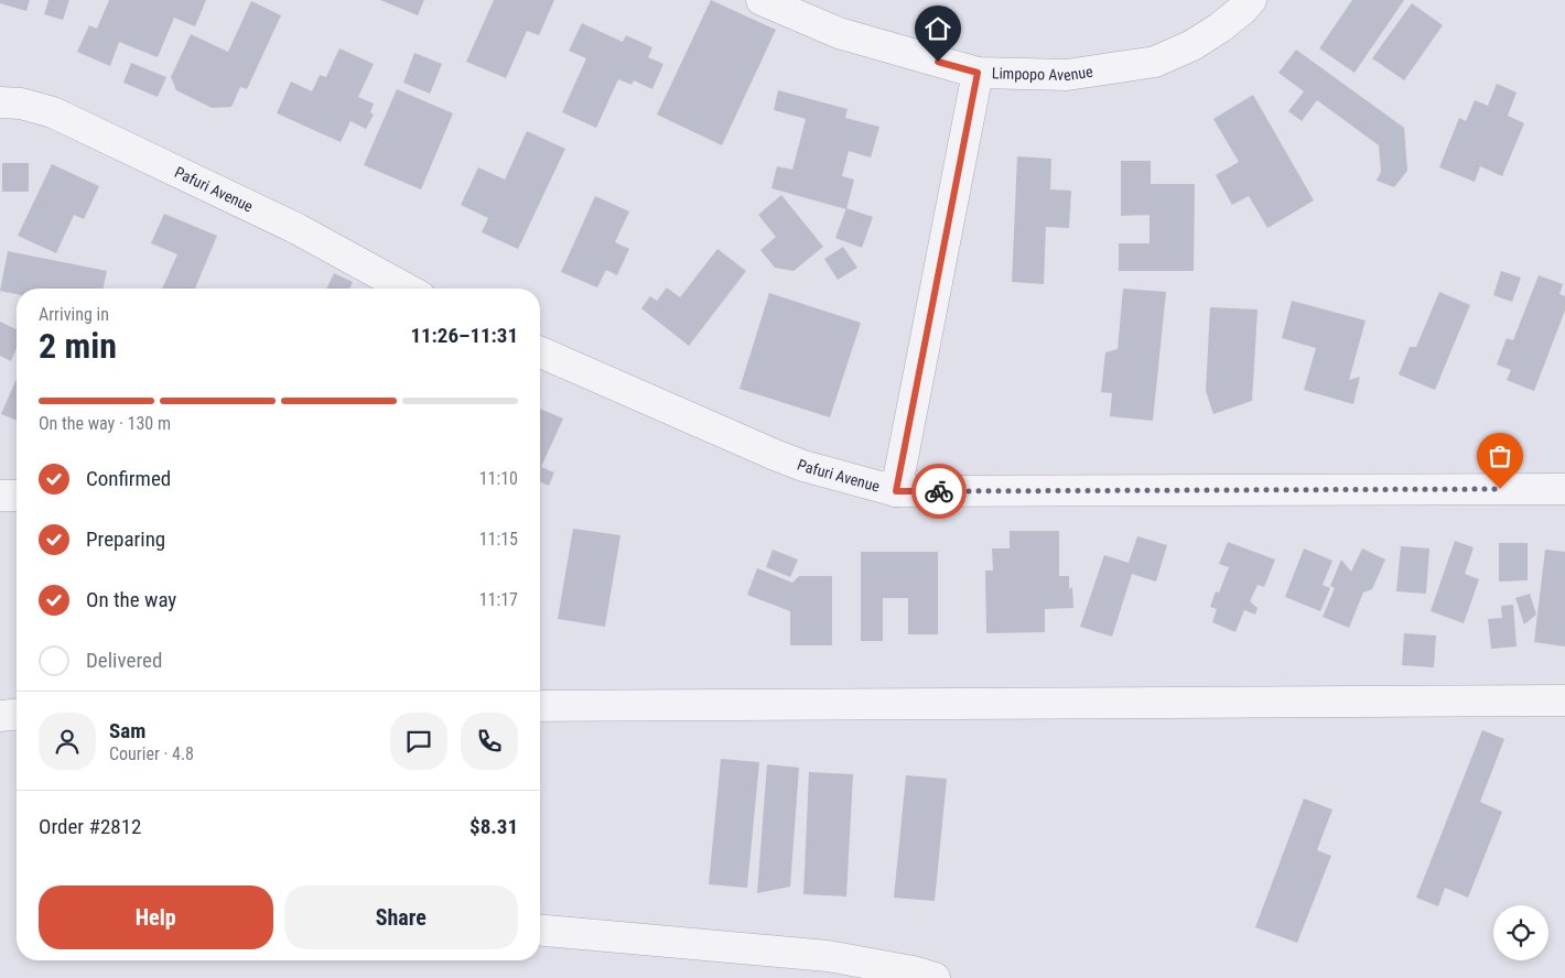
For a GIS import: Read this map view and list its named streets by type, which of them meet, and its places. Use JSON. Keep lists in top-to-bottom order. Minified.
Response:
{"streets":{"street":["Limpopo Avenue","Pafuri Avenue"]},"page":{"heading":["2 min","Arriving in","11:26–11:31"],"panel":["Sam","Courier · 4.8","Order #2812","$8.31"],"bar":"On the way · 130 m","list":[["Confirmed","11:10"],["Preparing","11:15"],["On the way","11:17"],"Delivered"],"buttons":["Help","Share"]}}
